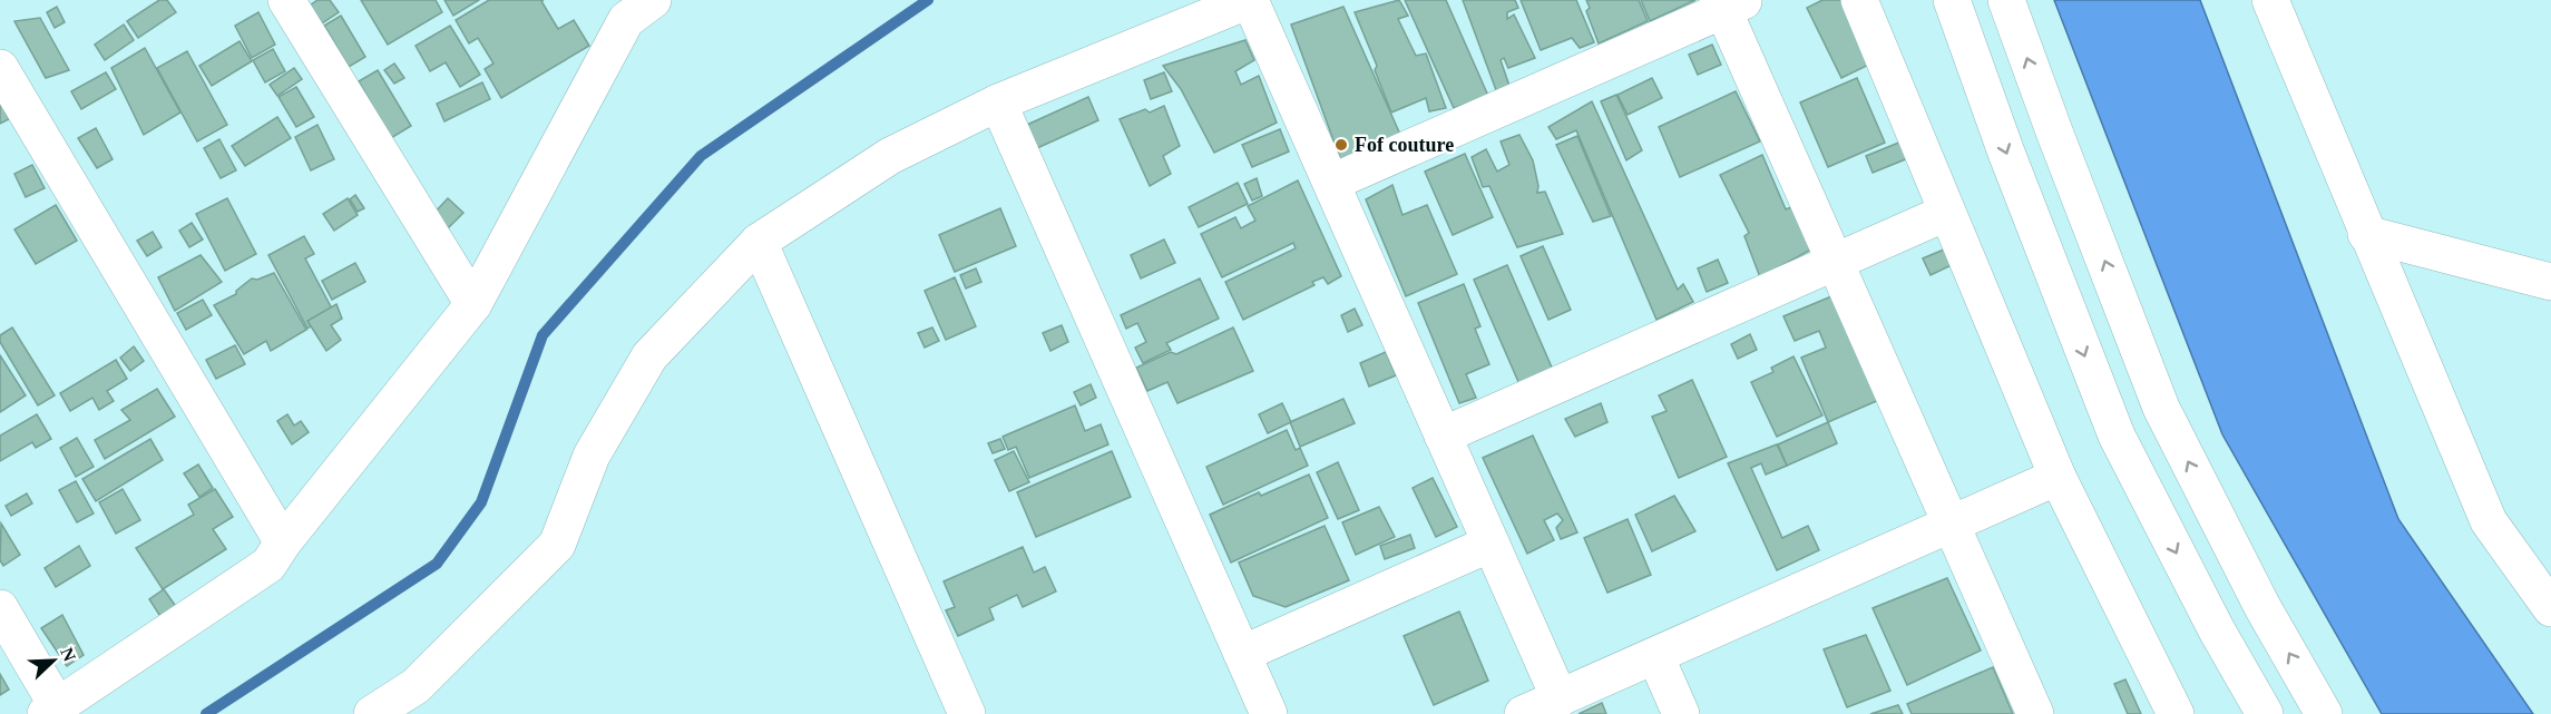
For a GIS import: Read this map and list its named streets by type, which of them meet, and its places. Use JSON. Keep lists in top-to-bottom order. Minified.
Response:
{"places":["Fof couture"],"north":"top right"}
